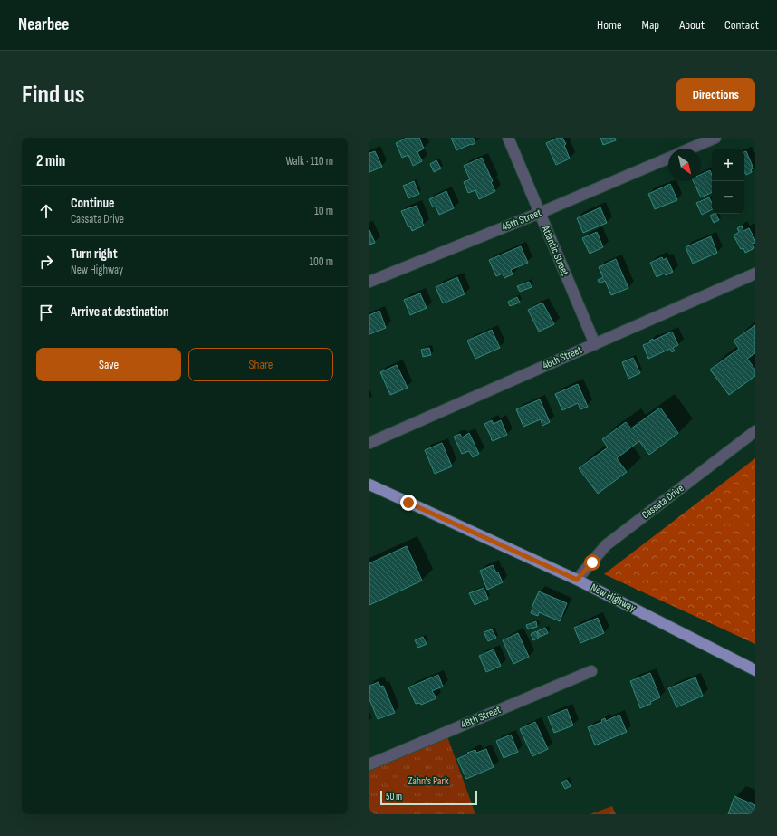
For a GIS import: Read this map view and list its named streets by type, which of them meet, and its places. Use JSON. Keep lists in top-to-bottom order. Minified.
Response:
{"streets":{"main road":["New Highway"],"street":["45th Street","Atlantic Street","46th Street","Cassata Drive","48th Street"]},"crossings":[["45th Street","Atlantic Street"],["Atlantic Street","46th Street"],["Cassata Drive","New Highway"]],"parks":["Zahn's Park"],"scale_bar":"50 m","north":"bottom right","page":{"header":"Nearbee","nav":["Home","Map","About","Contact"],"buttons":["Directions",["Save","Share"]],"title":"Find us","heading":["2 min","Walk · 110 m"],"map_buttons":["+","−"],"list":[["Continue","Cassata Drive","10 m"],["Turn right","New Highway","100 m"],"Arrive at destination"],"scale":"50 m"}}
